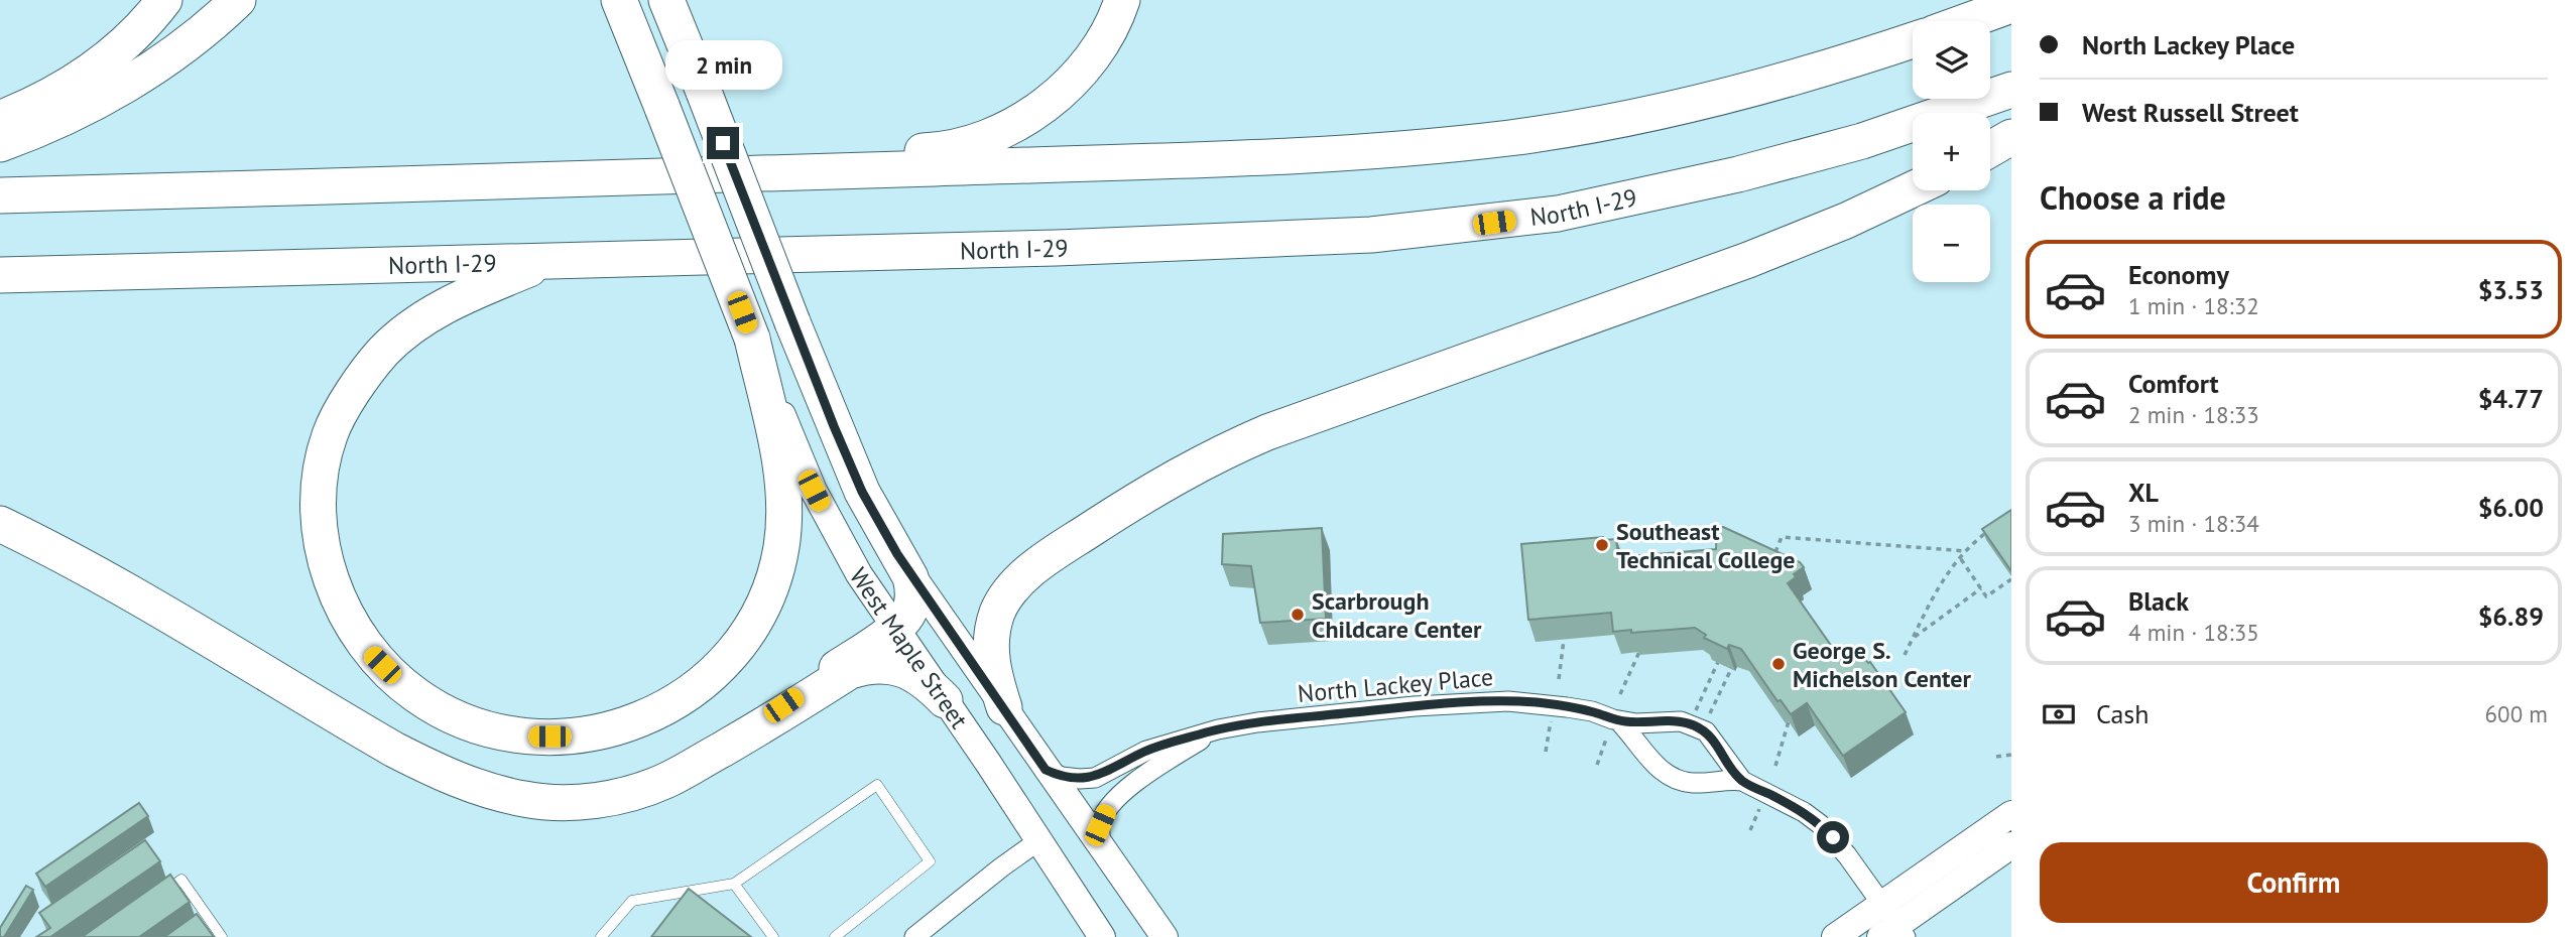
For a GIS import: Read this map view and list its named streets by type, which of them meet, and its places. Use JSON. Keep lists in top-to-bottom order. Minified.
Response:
{"streets":{"highway":["North I-29"],"main road":["West Maple Street"],"street":["North Lackey Place"]},"crossings":[["West Maple Street","North Lackey Place"]],"places":["Southeast Technical College","Scarbrough Childcare Center","George S. Michelson Center"],"page":{"banner":["North Lackey Place","West Russell Street"],"map_buttons":["+","−"],"bubble":"2 min","heading":"Choose a ride","list":[{"name":"Economy","note":"1 min · 18:32","value":"$3.53"},{"name":"Comfort","note":"2 min · 18:33","value":"$4.77"},{"name":"XL","note":"3 min · 18:34","value":"$6.00"},{"name":"Black","note":"4 min · 18:35","value":"$6.89"}],"pay":["Cash","600 m"],"buttons":"Confirm"}}
